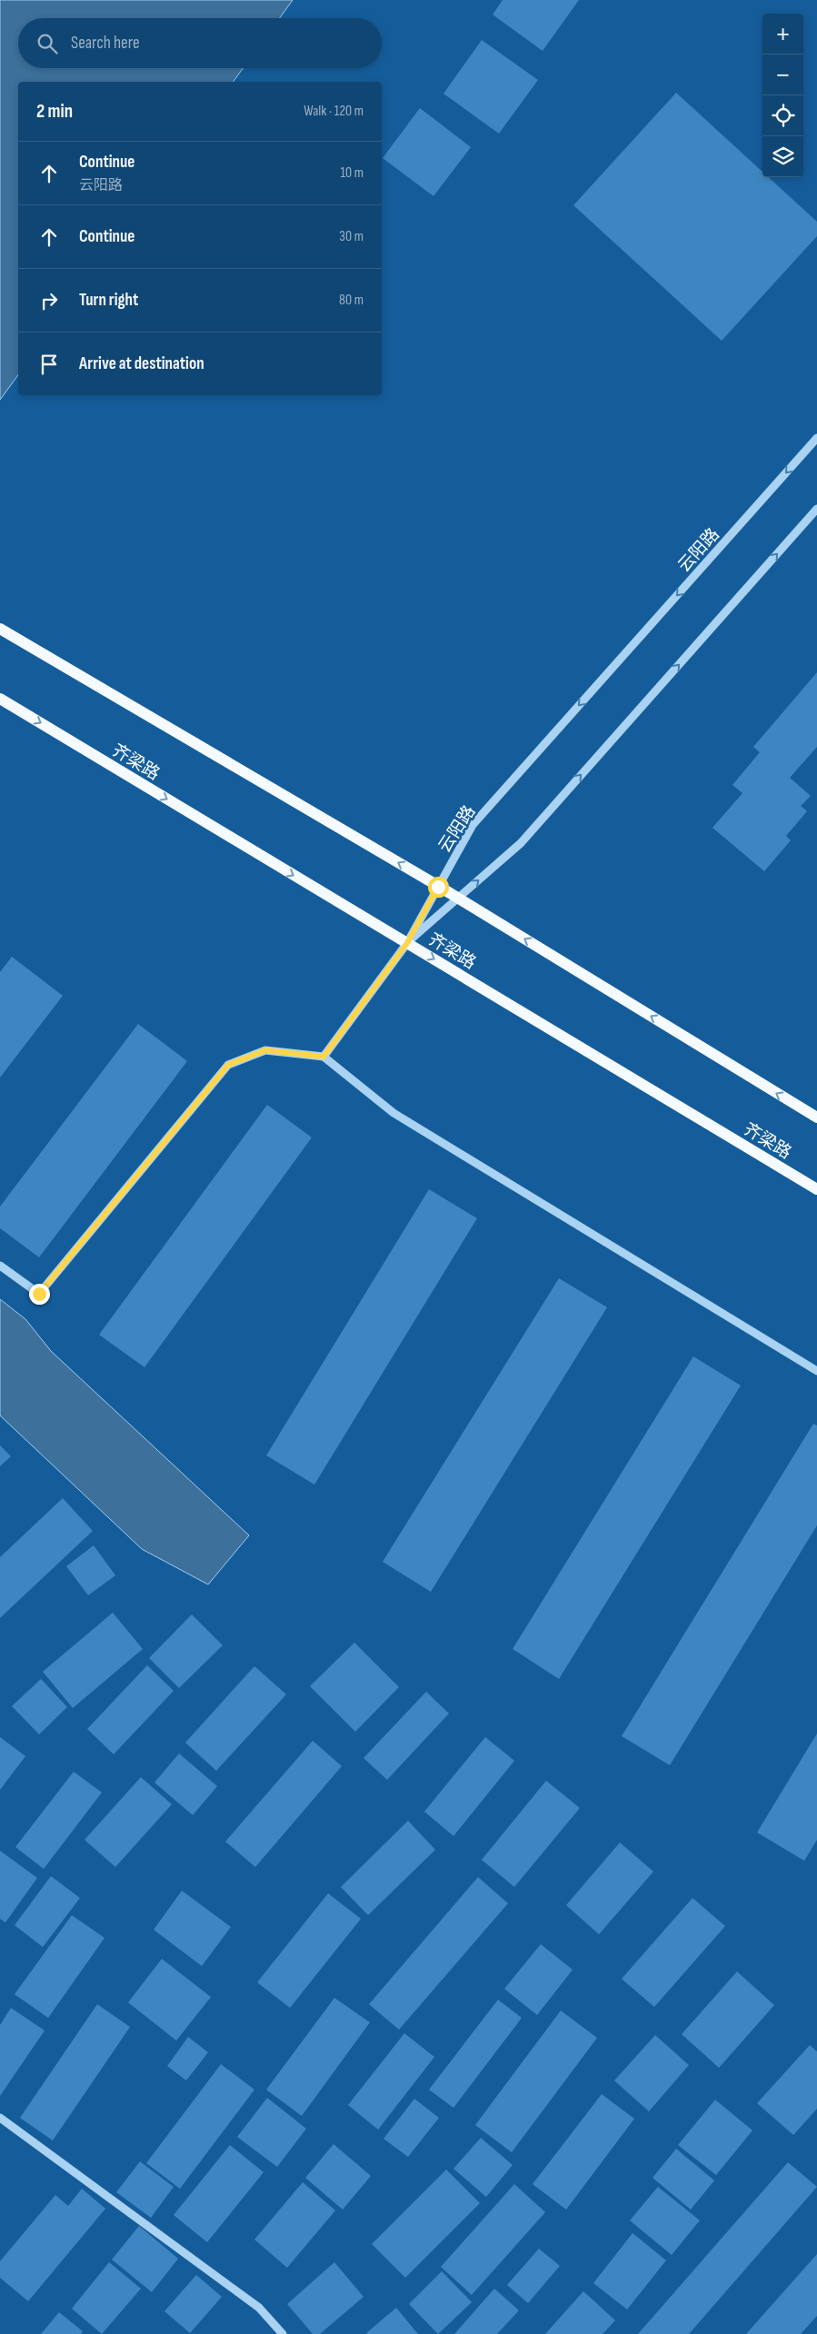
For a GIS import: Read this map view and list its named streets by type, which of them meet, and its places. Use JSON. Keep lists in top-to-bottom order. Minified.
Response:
{"streets":{"main road":["齐梁路"],"street":["云阳路"]},"crossings":[["云阳路","齐梁路"]],"page":{"map_buttons":["+","−"],"search":"Search here","heading":["2 min","Walk · 120 m"],"list":[["Continue","云阳路","10 m"],["Continue","30 m"],["Turn right","80 m"],"Arrive at destination"]}}
